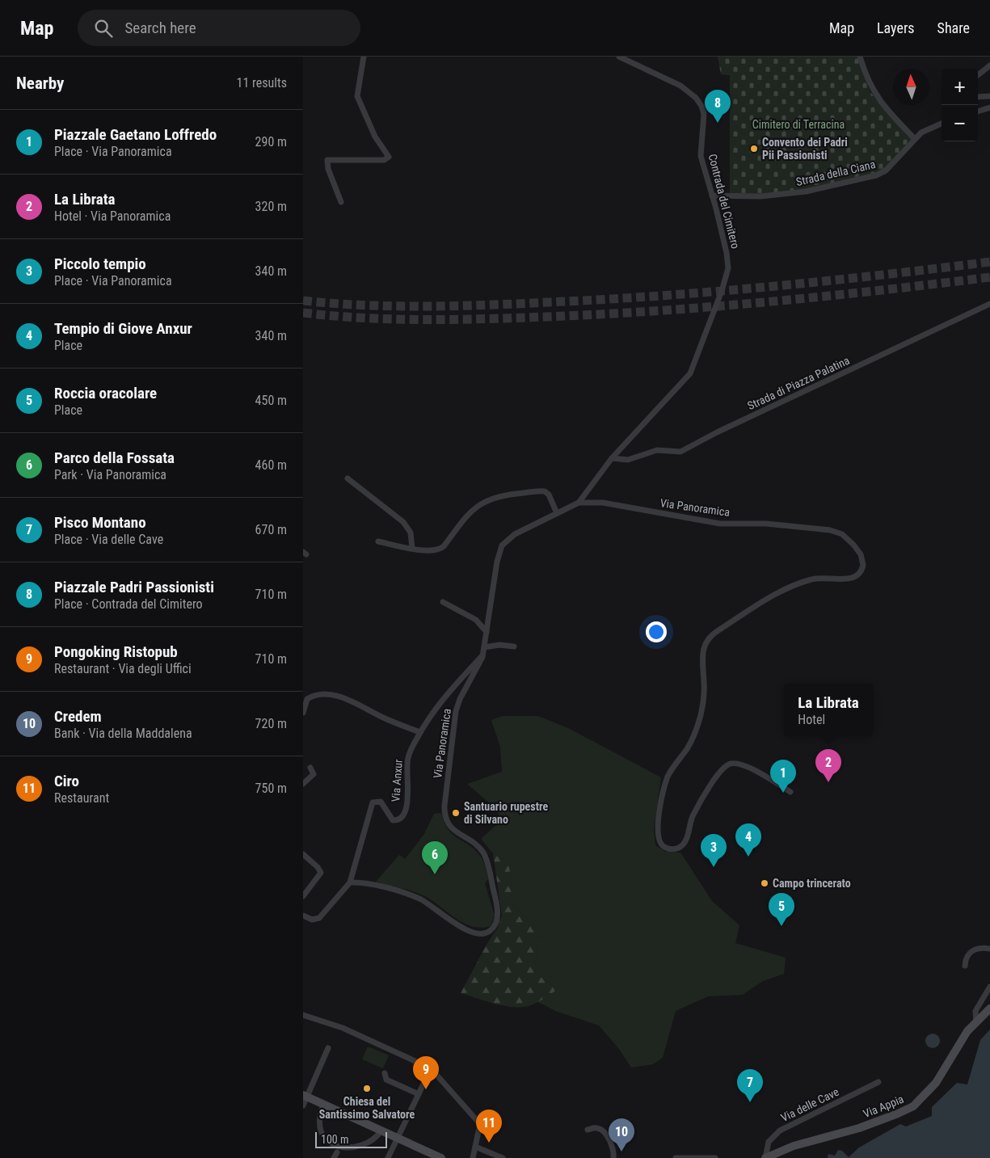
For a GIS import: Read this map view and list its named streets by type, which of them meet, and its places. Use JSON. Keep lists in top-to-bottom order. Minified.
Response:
{"streets":{"main road":["Via Appia"],"street":["Strada della Ciana","Contrada del Cimitero","Strada di Piazza Palatina","Via Panoramica","Via Anxur","Via delle Cave"]},"crossings":[["Strada della Ciana","Contrada del Cimitero"],["Contrada del Cimitero","Strada di Piazza Palatina"],["Contrada del Cimitero","Via Panoramica"],["Via Panoramica","Via Anxur"],["Via delle Cave","Via Appia"]],"parks":["Cimitero di Terracina"],"places":["Convento dei Padri Pii Passionisti","Santuario rupestre di Silvano","Campo trincerato","Chiesa del Santissimo Salvatore"],"scale_bar":"100 m","north":"top","page":{"header":"Map","search":"Search here","nav":["Map","Layers","Share"],"heading":["Nearby","11 results"],"map_buttons":["+","−"],"pins":["8","2","1","4","3","6","5","9","7","11","10"],"list":[{"mark":"1","name":"Piazzale Gaetano Loffredo","note":"Place · Via Panoramica","value":"290 m"},{"mark":"2","name":"La Librata","note":"Hotel · Via Panoramica","value":"320 m"},{"mark":"3","name":"Piccolo tempio","note":"Place · Via Panoramica","value":"340 m"},{"mark":"4","name":"Tempio di Giove Anxur","note":"Place","value":"340 m"},{"mark":"5","name":"Roccia oracolare","note":"Place","value":"450 m"},{"mark":"6","name":"Parco della Fossata","note":"Park · Via Panoramica","value":"460 m"},{"mark":"7","name":"Pisco Montano","note":"Place · Via delle Cave","value":"670 m"},{"mark":"8","name":"Piazzale Padri Passionisti","note":"Place · Contrada del Cimitero","value":"710 m"},{"mark":"9","name":"Pongoking Ristopub","note":"Restaurant · Via degli Uffici","value":"710 m"},{"mark":"10","name":"Credem","note":"Bank · Via della Maddalena","value":"720 m"},{"mark":"11","name":"Ciro","note":"Restaurant","value":"750 m"}],"popup":["La Librata","Hotel"],"scale":"100 m"}}
